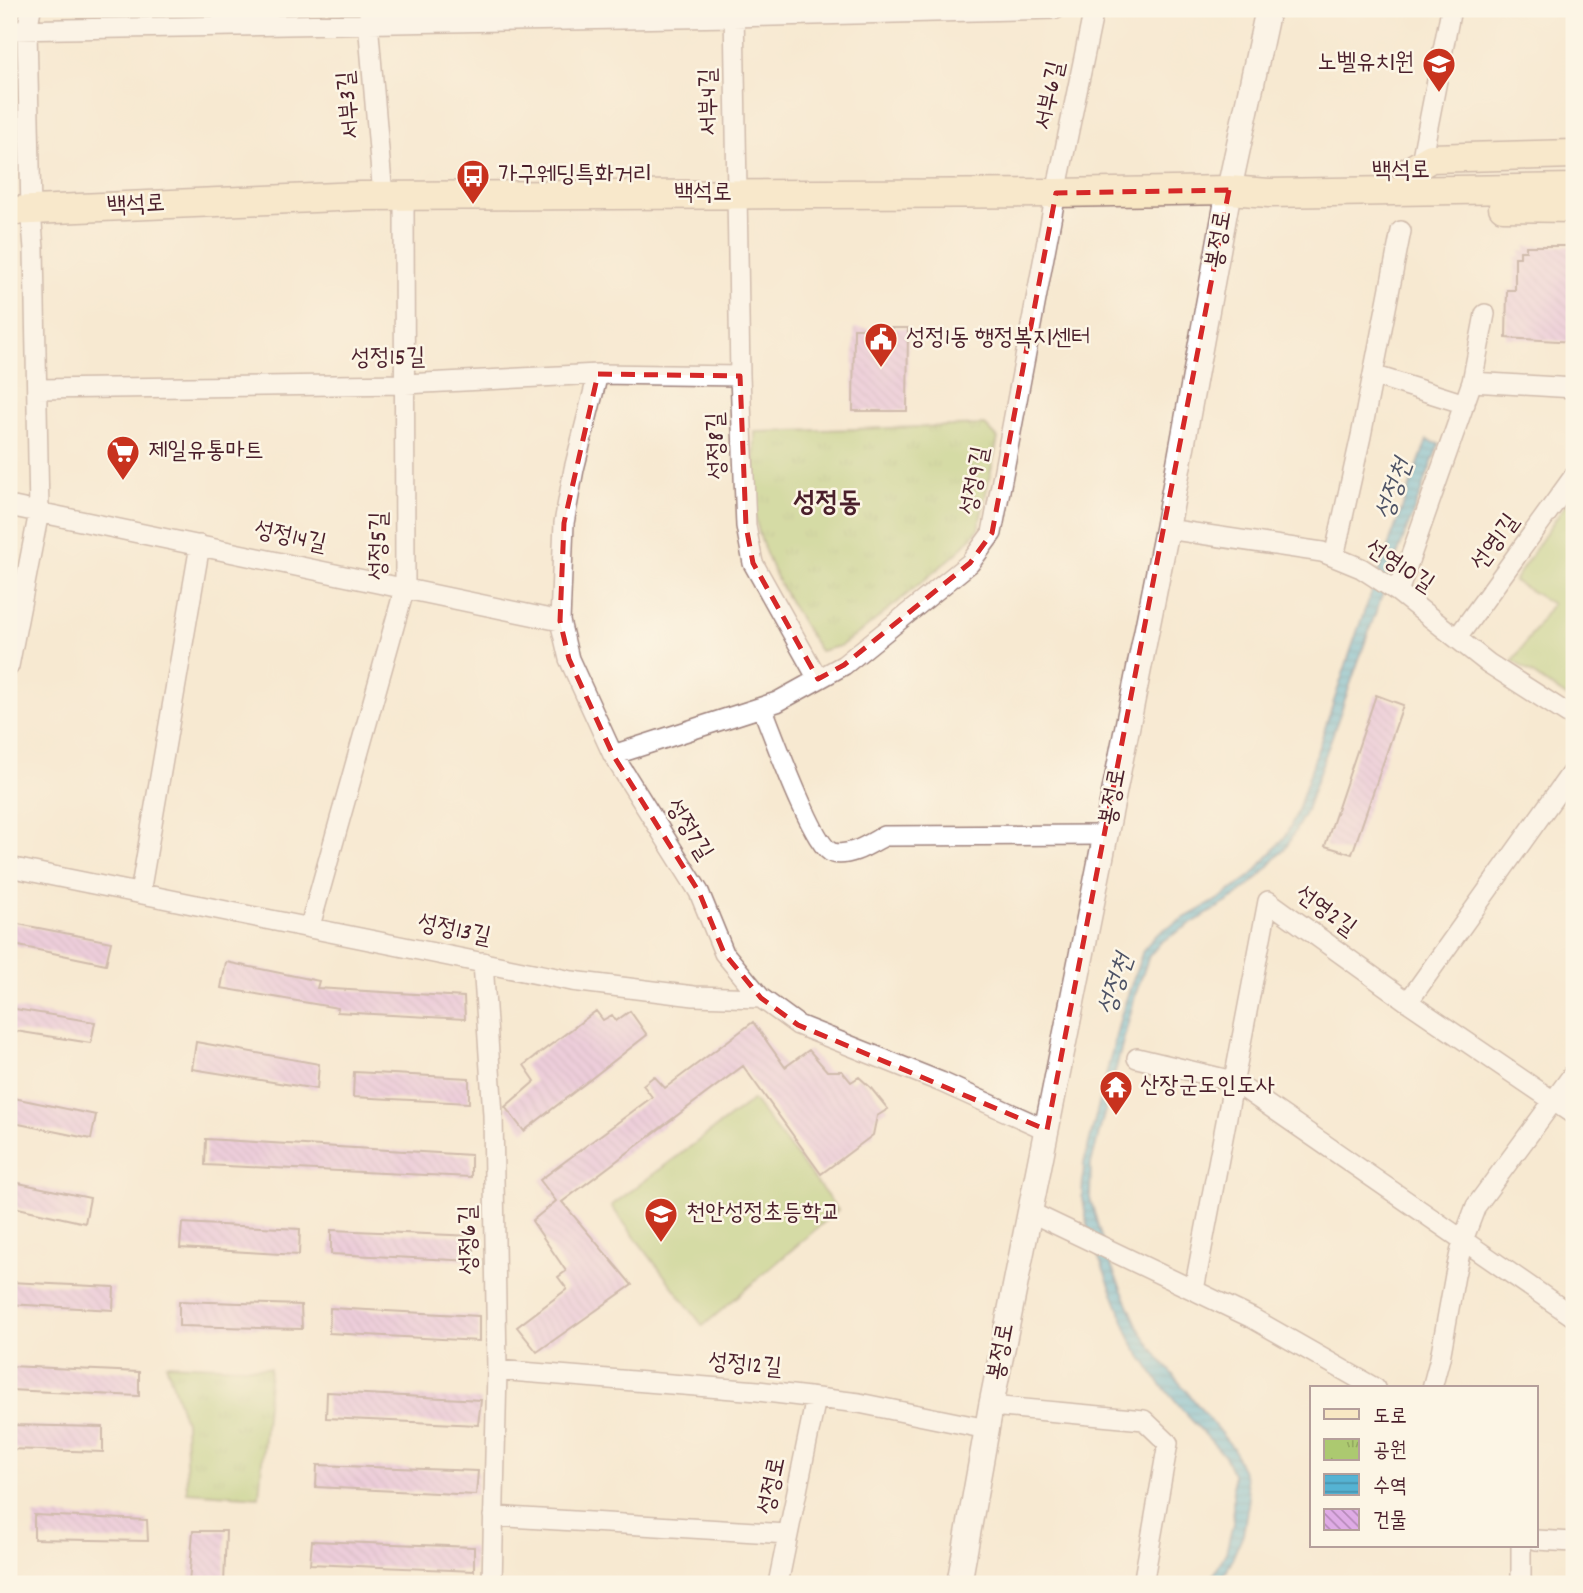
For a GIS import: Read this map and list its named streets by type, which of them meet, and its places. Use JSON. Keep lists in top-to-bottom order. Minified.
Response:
{"streets":{"main road":["백석로"],"street":["서부6길","서부4길","서부3길","봉정로","성정15길","성정8길","성정9길","성정14길","선영1길","성정5길","선영10길","성정7길","선영2길","성정13길","성정6길","성정12길","성정로"]},"crossings":[["서부6길","백석로"],["서부6길","성정9길"],["서부4길","백석로"],["서부4길","성정8길"],["서부3길","백석로"],["서부3길","성정5길"],["백석로","봉정로"],["백석로","성정8길"],["백석로","성정9길"],["백석로","성정5길"],["봉정로","선영10길"],["봉정로","성정7길"],["봉정로","성정12길"],["성정15길","성정8길"],["성정15길","성정5길"],["성정15길","성정7길"],["성정8길","성정9길"],["성정9길","성정7길"],["성정14길","성정5길"],["성정14길","성정7길"],["선영1길","선영10길"],["성정5길","성정13길"],["성정7길","성정13길"],["성정13길","성정6길"],["성정6길","성정12길"],["성정12길","성정로"]],"districts":["성정동"],"water":["성정천"],"places":{"school or university":["노벨유치원","천안성정초등학교"],"bus stop":["가구웨딩특화거리"],"public building":["성정1동 행정복지센터"],"supermarket":["제일유통마트"],"temple":["산장군도인도사"]},"legend":["도로","공원","수역","건물"]}
